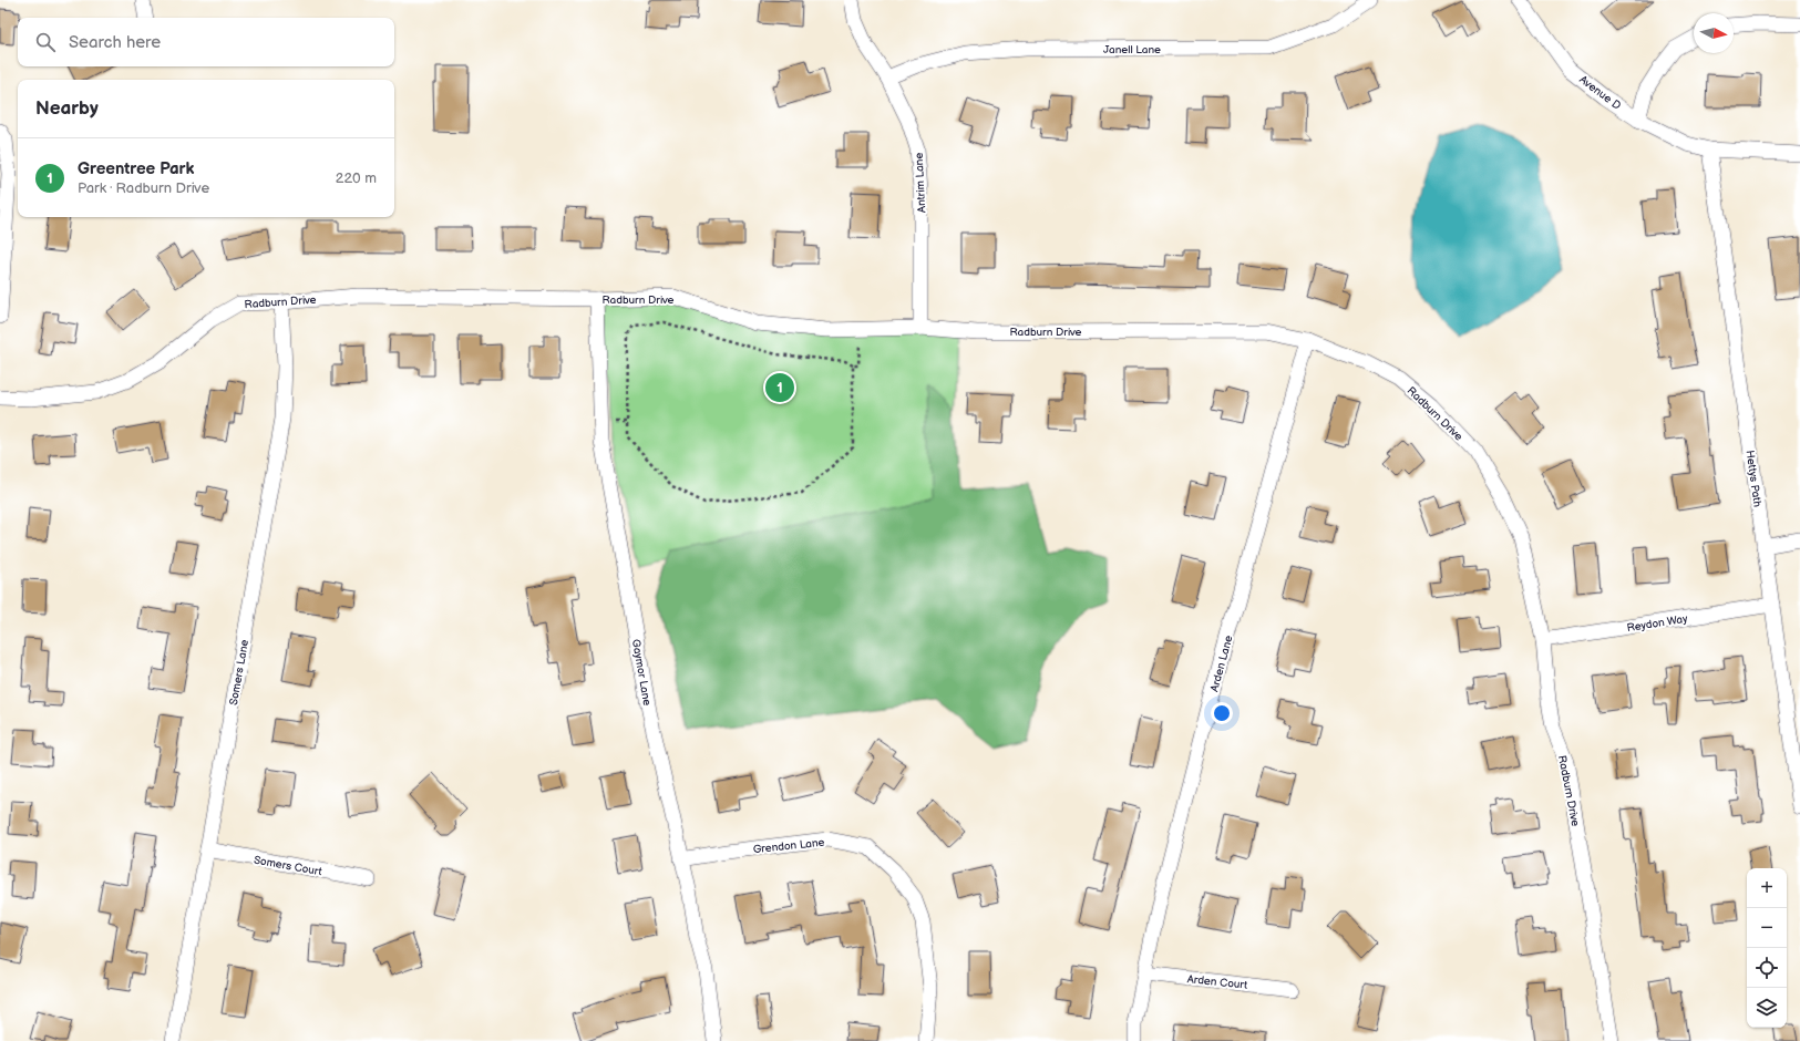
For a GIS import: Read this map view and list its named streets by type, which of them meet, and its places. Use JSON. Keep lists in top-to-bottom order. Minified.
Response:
{"streets":{"street":["Janell Lane","Avenue D","Antrim Lane","Radburn Drive","Hettys Path","Reydon Way","Arden Lane","Somers Lane","Gaymor Lane","Grendon Lane","Somers Court","Arden Court"]},"crossings":[["Janell Lane","Antrim Lane"],["Avenue D","Hettys Path"],["Antrim Lane","Radburn Drive"],["Radburn Drive","Reydon Way"],["Radburn Drive","Arden Lane"],["Radburn Drive","Somers Lane"],["Radburn Drive","Gaymor Lane"],["Hettys Path","Reydon Way"],["Arden Lane","Arden Court"],["Somers Lane","Somers Court"],["Gaymor Lane","Grendon Lane"]],"north":"right","page":{"search":"Search here","heading":"Nearby","list":[{"mark":"1","name":"Greentree Park","note":"Park · Radburn Drive","value":"220 m"}],"pins":"1","map_buttons":["+","−"]}}
